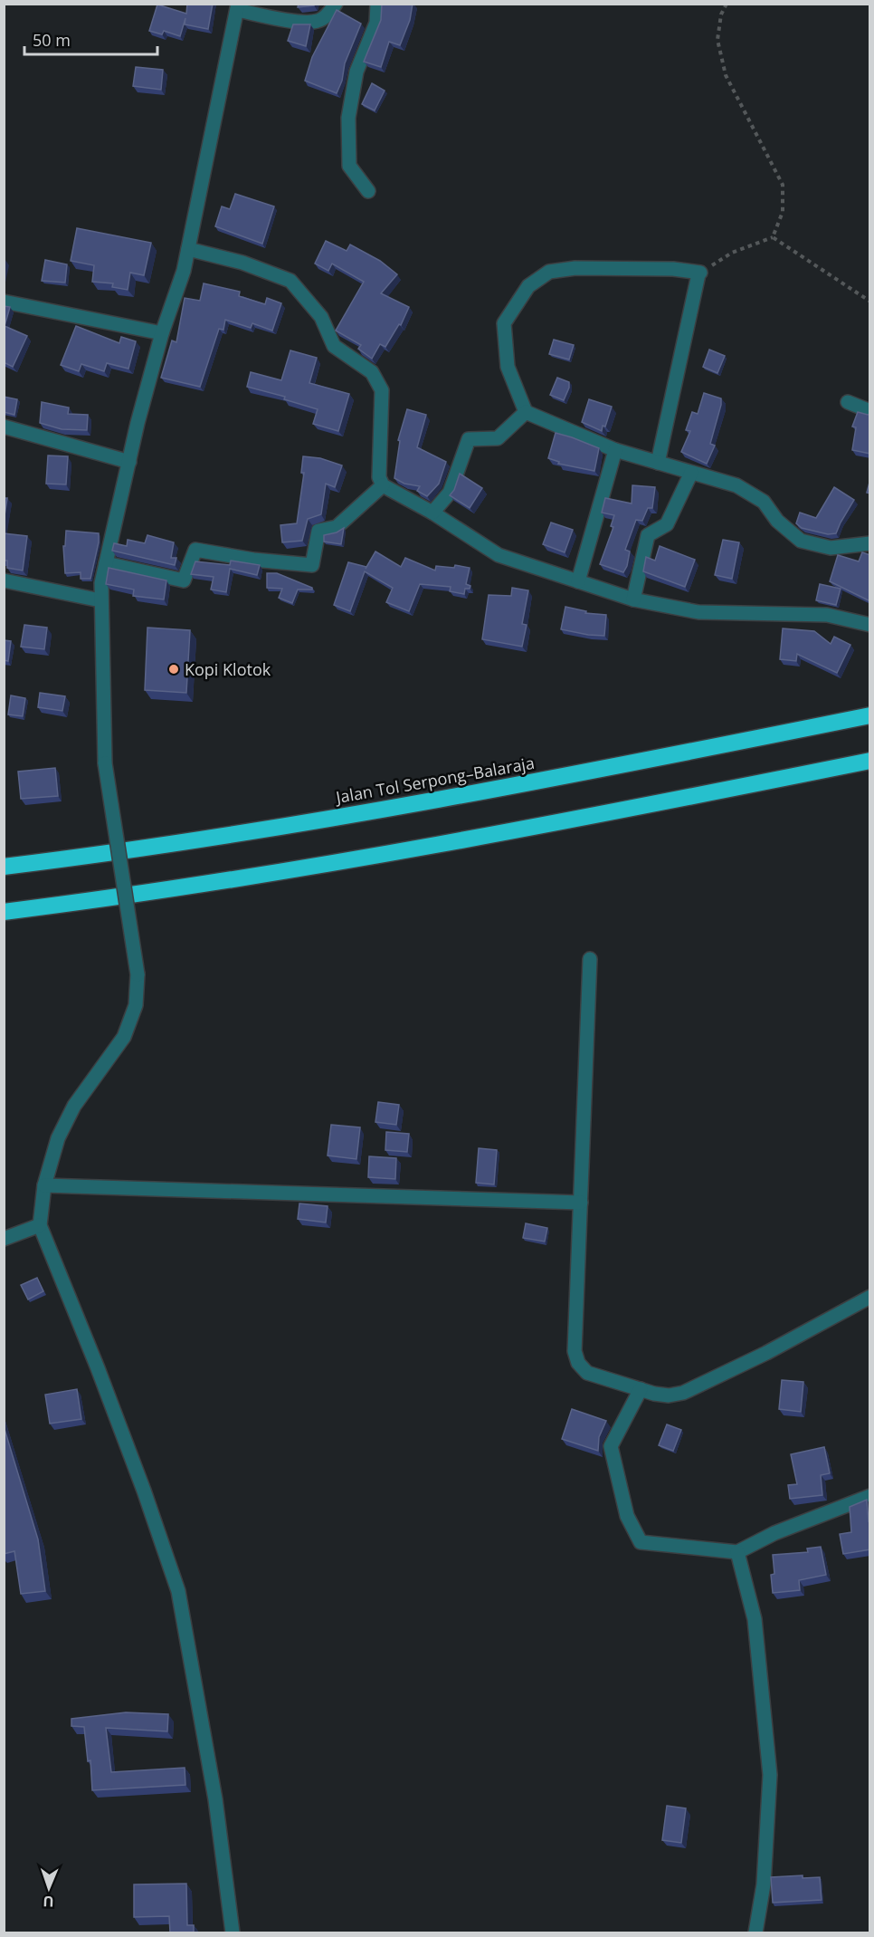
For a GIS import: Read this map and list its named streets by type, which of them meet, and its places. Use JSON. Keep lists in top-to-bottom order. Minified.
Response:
{"streets":{"highway":["Jalan Tol Serpong–Balaraja"]},"places":["Kopi Klotok"],"scale_bar":"50 m","north":"bottom"}
